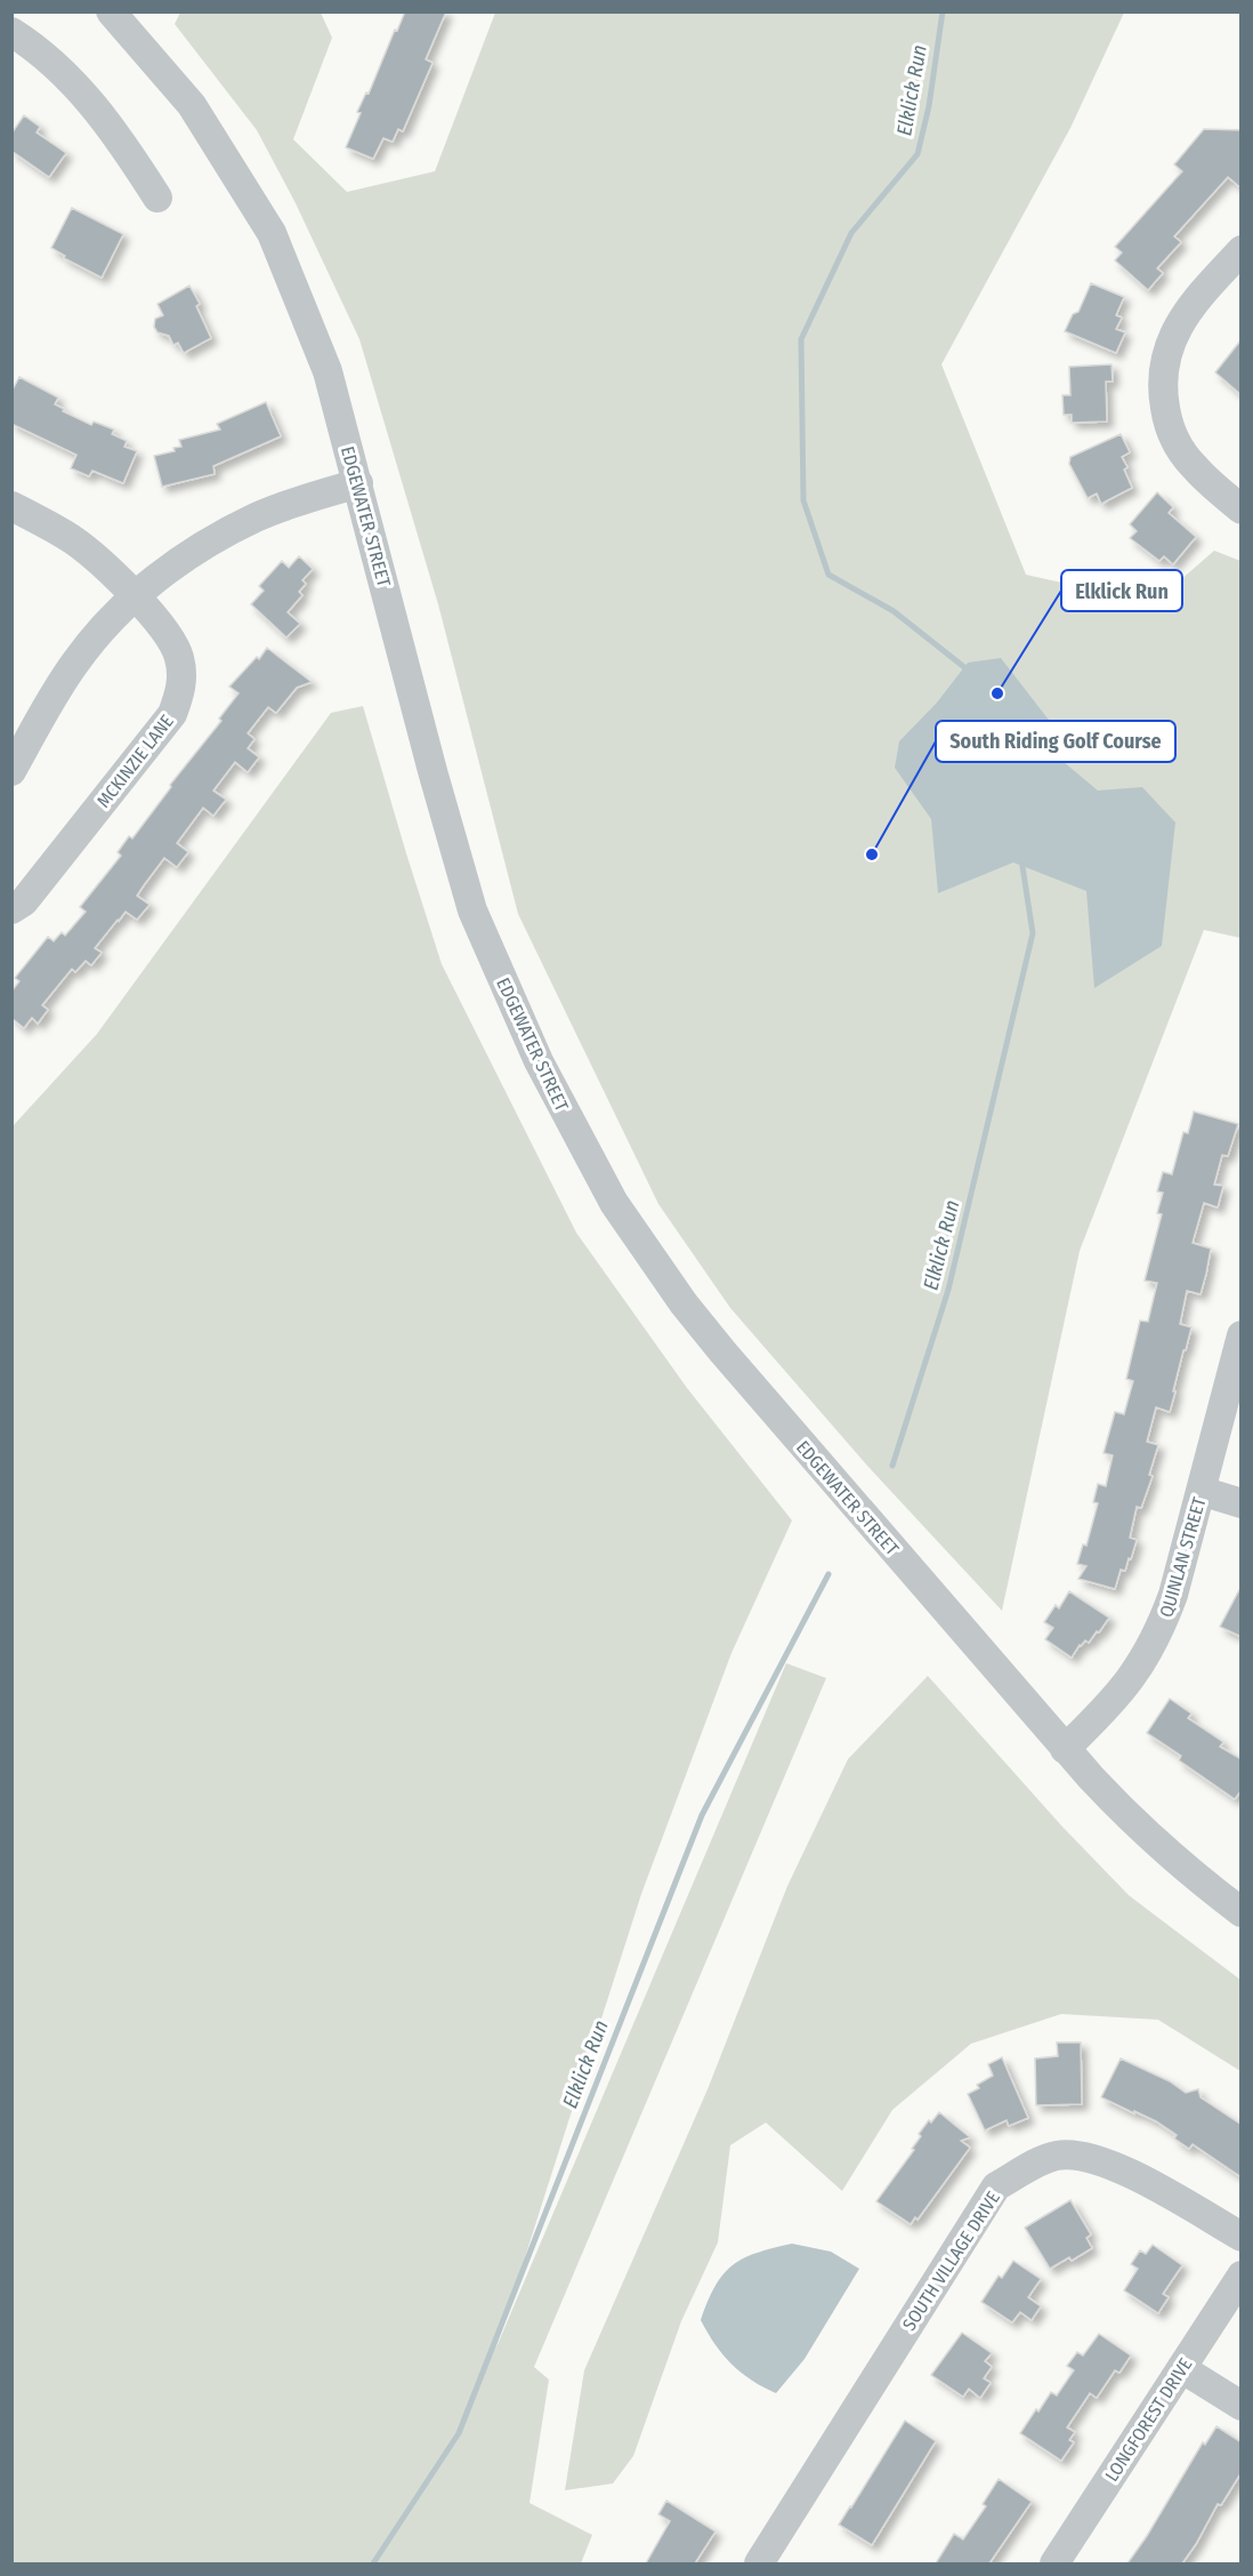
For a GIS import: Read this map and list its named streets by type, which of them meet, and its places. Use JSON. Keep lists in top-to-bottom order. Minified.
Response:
{"streets":{"street":["EDGEWATER STREET","MCKINZIE LANE","QUINLAN STREET","SOUTH VILLAGE DRIVE","LONGFOREST DRIVE"]},"crossings":[["EDGEWATER STREET","QUINLAN STREET"]],"water":["Elklick Run"],"places":["Elklick Run","South Riding Golf Course"]}
